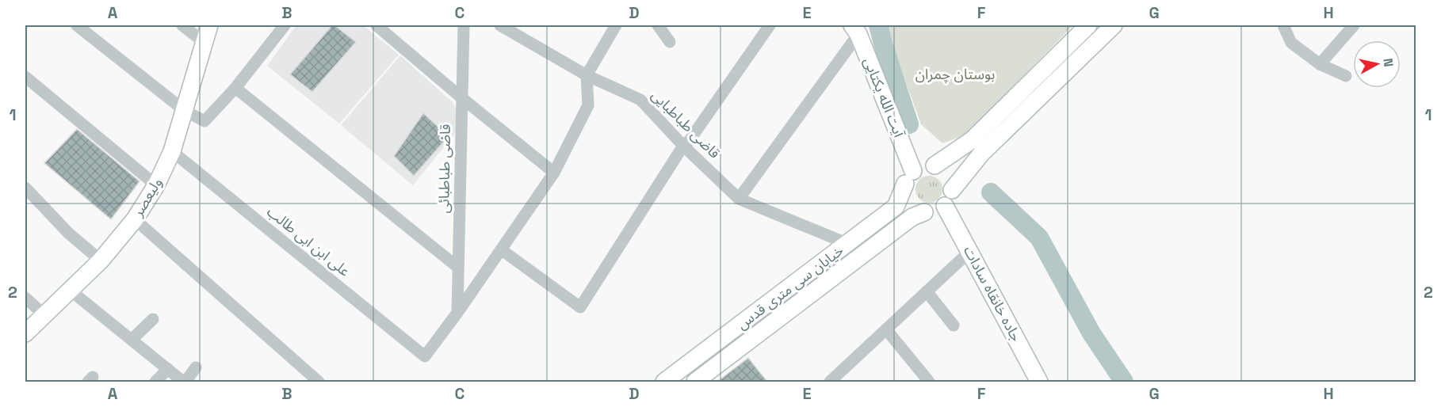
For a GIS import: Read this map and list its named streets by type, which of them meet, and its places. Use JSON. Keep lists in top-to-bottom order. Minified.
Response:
{"streets":{"main road":["آیت الله یکتایی","ولیعصر","خیابان سی متری قدس","جاده خانقاه سادات"],"street":["قاضی طباطبایی","قاضی طباطبائی","علی ابن ابی طالب"]},"crossings":[["آیت الله یکتایی","خیابان سی متری قدس"],["آیت الله یکتایی","جاده خانقاه سادات"],["قاضی طباطبایی","خیابان سی متری قدس"],["قاضی طباطبائی","علی ابن ابی طالب"],["ولیعصر","علی ابن ابی طالب"],["خیابان سی متری قدس","جاده خانقاه سادات"]],"parks":["بوستان چمران"],"north":"right","grid":{"columns":["A","B","C","D","E","F","G","H"],"rows":["1","2"]}}
